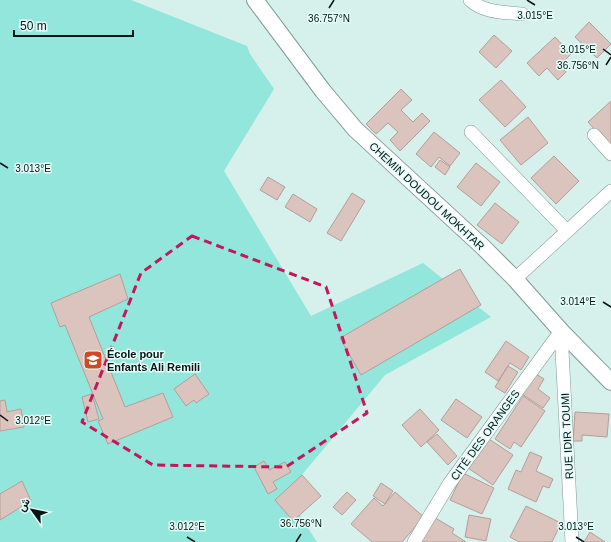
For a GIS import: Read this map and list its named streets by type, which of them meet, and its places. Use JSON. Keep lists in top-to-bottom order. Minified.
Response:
{"streets":{"street":["CHEMIN DOUDOU MOKHTAR","CITÉ DES ORANGES","RUE IDIR TOUMI"]},"crossings":[["CHEMIN DOUDOU MOKHTAR","CITÉ DES ORANGES"],["CHEMIN DOUDOU MOKHTAR","RUE IDIR TOUMI"],["CITÉ DES ORANGES","RUE IDIR TOUMI"]],"places":{"school or university":["École pour Enfants Ali Remili"]},"scale_bar":"50 m","north":"top left","coordinates":["3.015°E","36.757°N","36.756°N","3.013°E","3.014°E","3.012°E"]}
